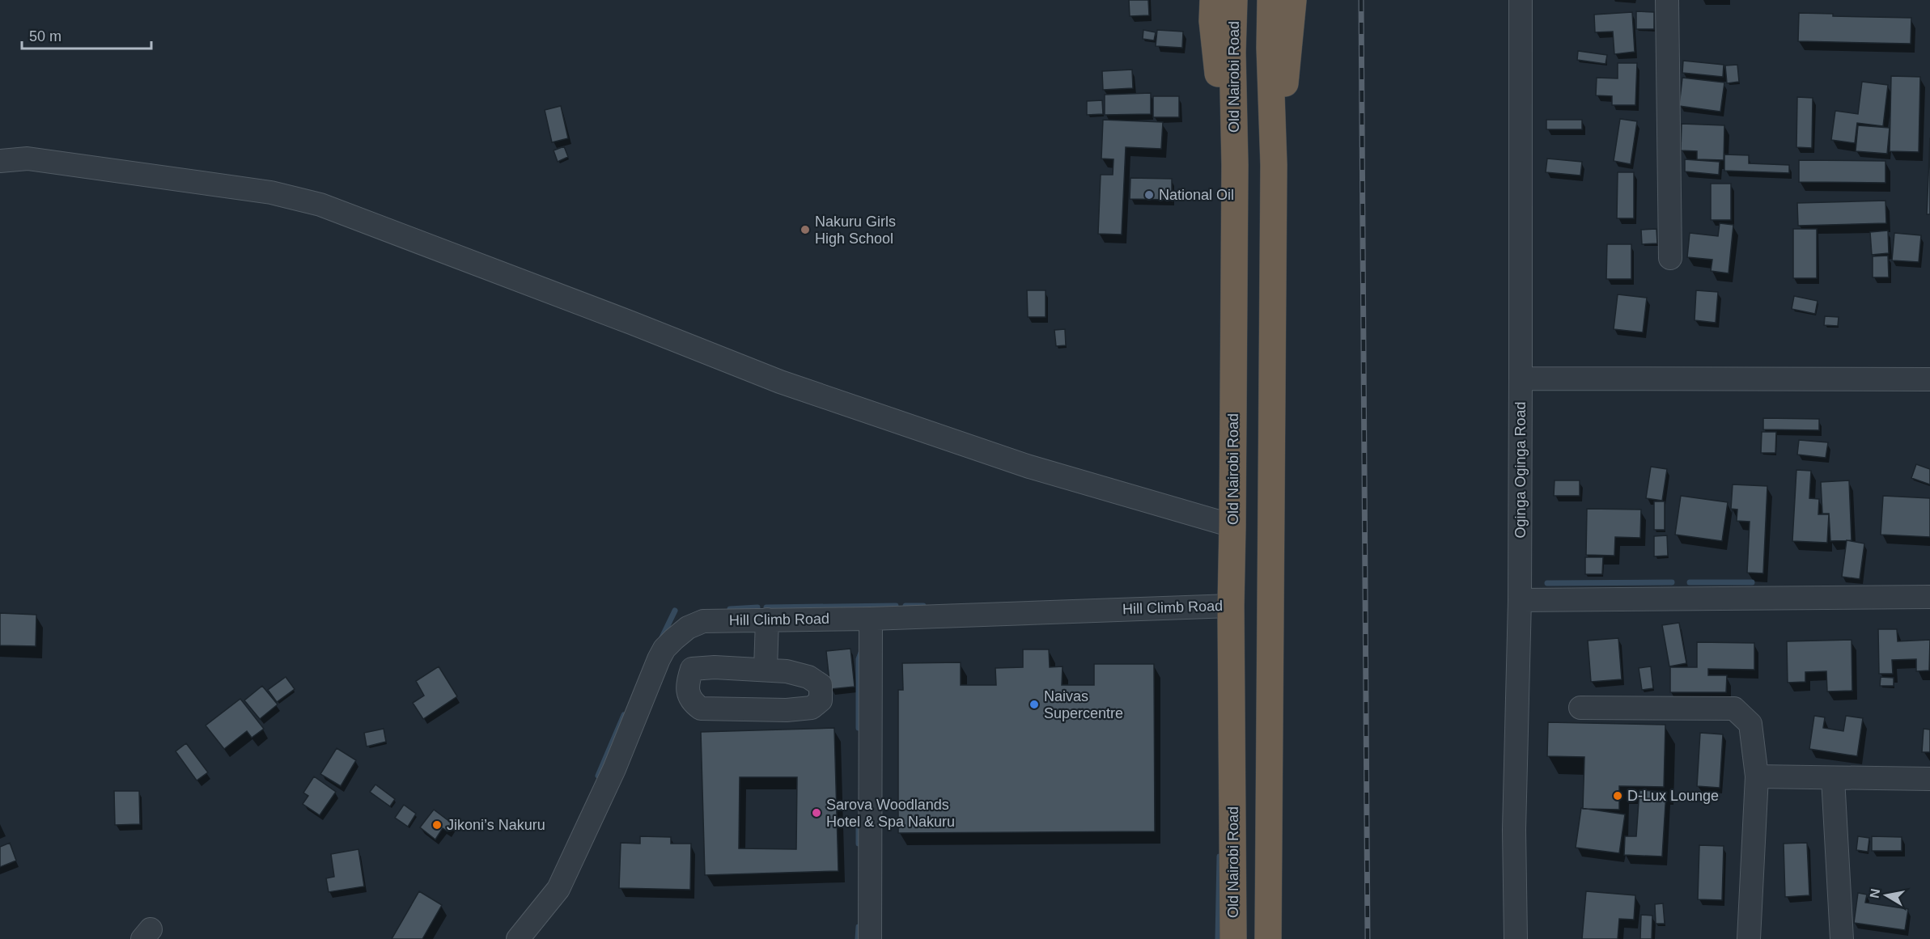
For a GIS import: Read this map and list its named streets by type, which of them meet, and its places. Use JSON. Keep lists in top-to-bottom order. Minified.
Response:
{"streets":{"highway":["Old Nairobi Road"],"street":["Oginga Oginga Road","Hill Climb Road"]},"crossings":[["Old Nairobi Road","Hill Climb Road"]],"places":["National Oil","Nakuru Girls High School","Naivas Supercentre","D-Lux Lounge","Sarova Woodlands Hotel & Spa Nakuru","Jikoni’s Nakuru"],"scale_bar":"50 m","north":"left"}
